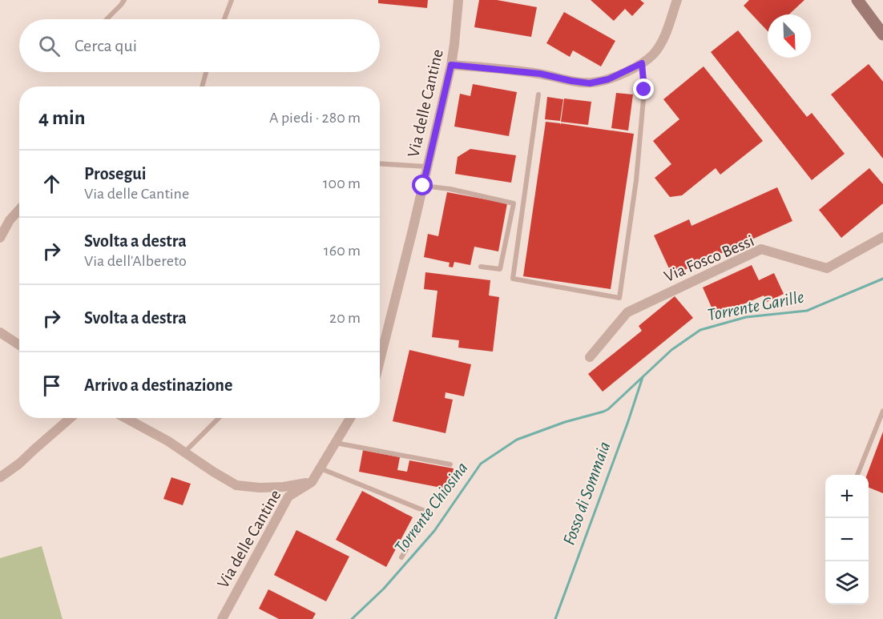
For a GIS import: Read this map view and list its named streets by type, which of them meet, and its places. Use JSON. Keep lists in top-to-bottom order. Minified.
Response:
{"streets":{"street":["Via delle Cantine","Via Fosco Bessi"]},"water":["Torrente Garille","Fosso di Sommaia","Torrente Chiosina"],"north":"bottom right","page":{"search":"Cerca qui","heading":["4 min","A piedi · 280 m"],"list":[["Prosegui","Via delle Cantine","100 m"],["Svolta a destra","Via dell'Albereto","160 m"],["Svolta a destra","20 m"],"Arrivo a destinazione"],"map_buttons":["+","−"]}}
